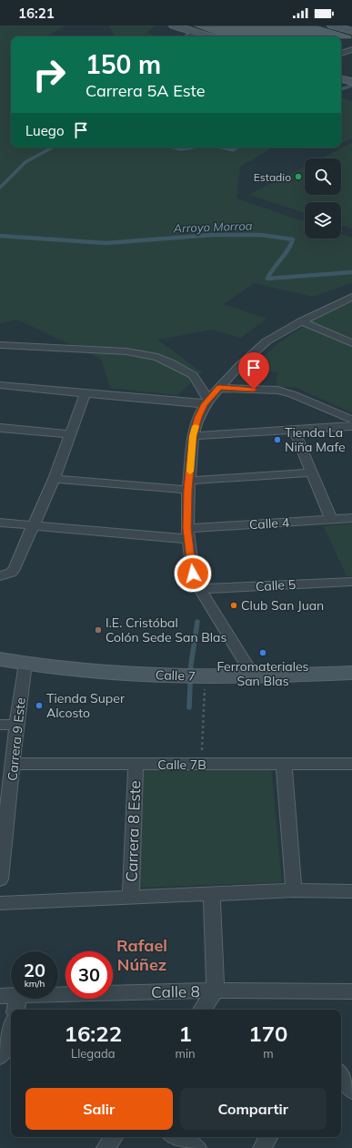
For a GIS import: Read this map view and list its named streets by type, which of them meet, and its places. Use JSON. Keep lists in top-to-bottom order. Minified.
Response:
{"streets":{"street":["Calle 4","Calle 5","Calle 7","Carrera 9 Este","Calle 7B","Carrera 8 Este","Calle 8"]},"crossings":[["Calle 7","Carrera 9 Este"],["Carrera 9 Este","Calle 7B"],["Calle 7B","Carrera 8 Este"]],"districts":["Rafael Núñez"],"water":["Arroyo Morroa"],"places":["Estadio","Tienda La Niña Mafe","Club San Juan","I.E. Cristóbal Colón Sede San Blas","Ferromateriales San Blas","Tienda Super Alcosto"],"page":{"status":"16:21","turn":["150 m","Carrera 5A Este"],"then":"Luego","speed":"20 km/h","limit":"30","eta":["16:22","Llegada","1","min","170","m"],"buttons":["Salir","Compartir"]}}
